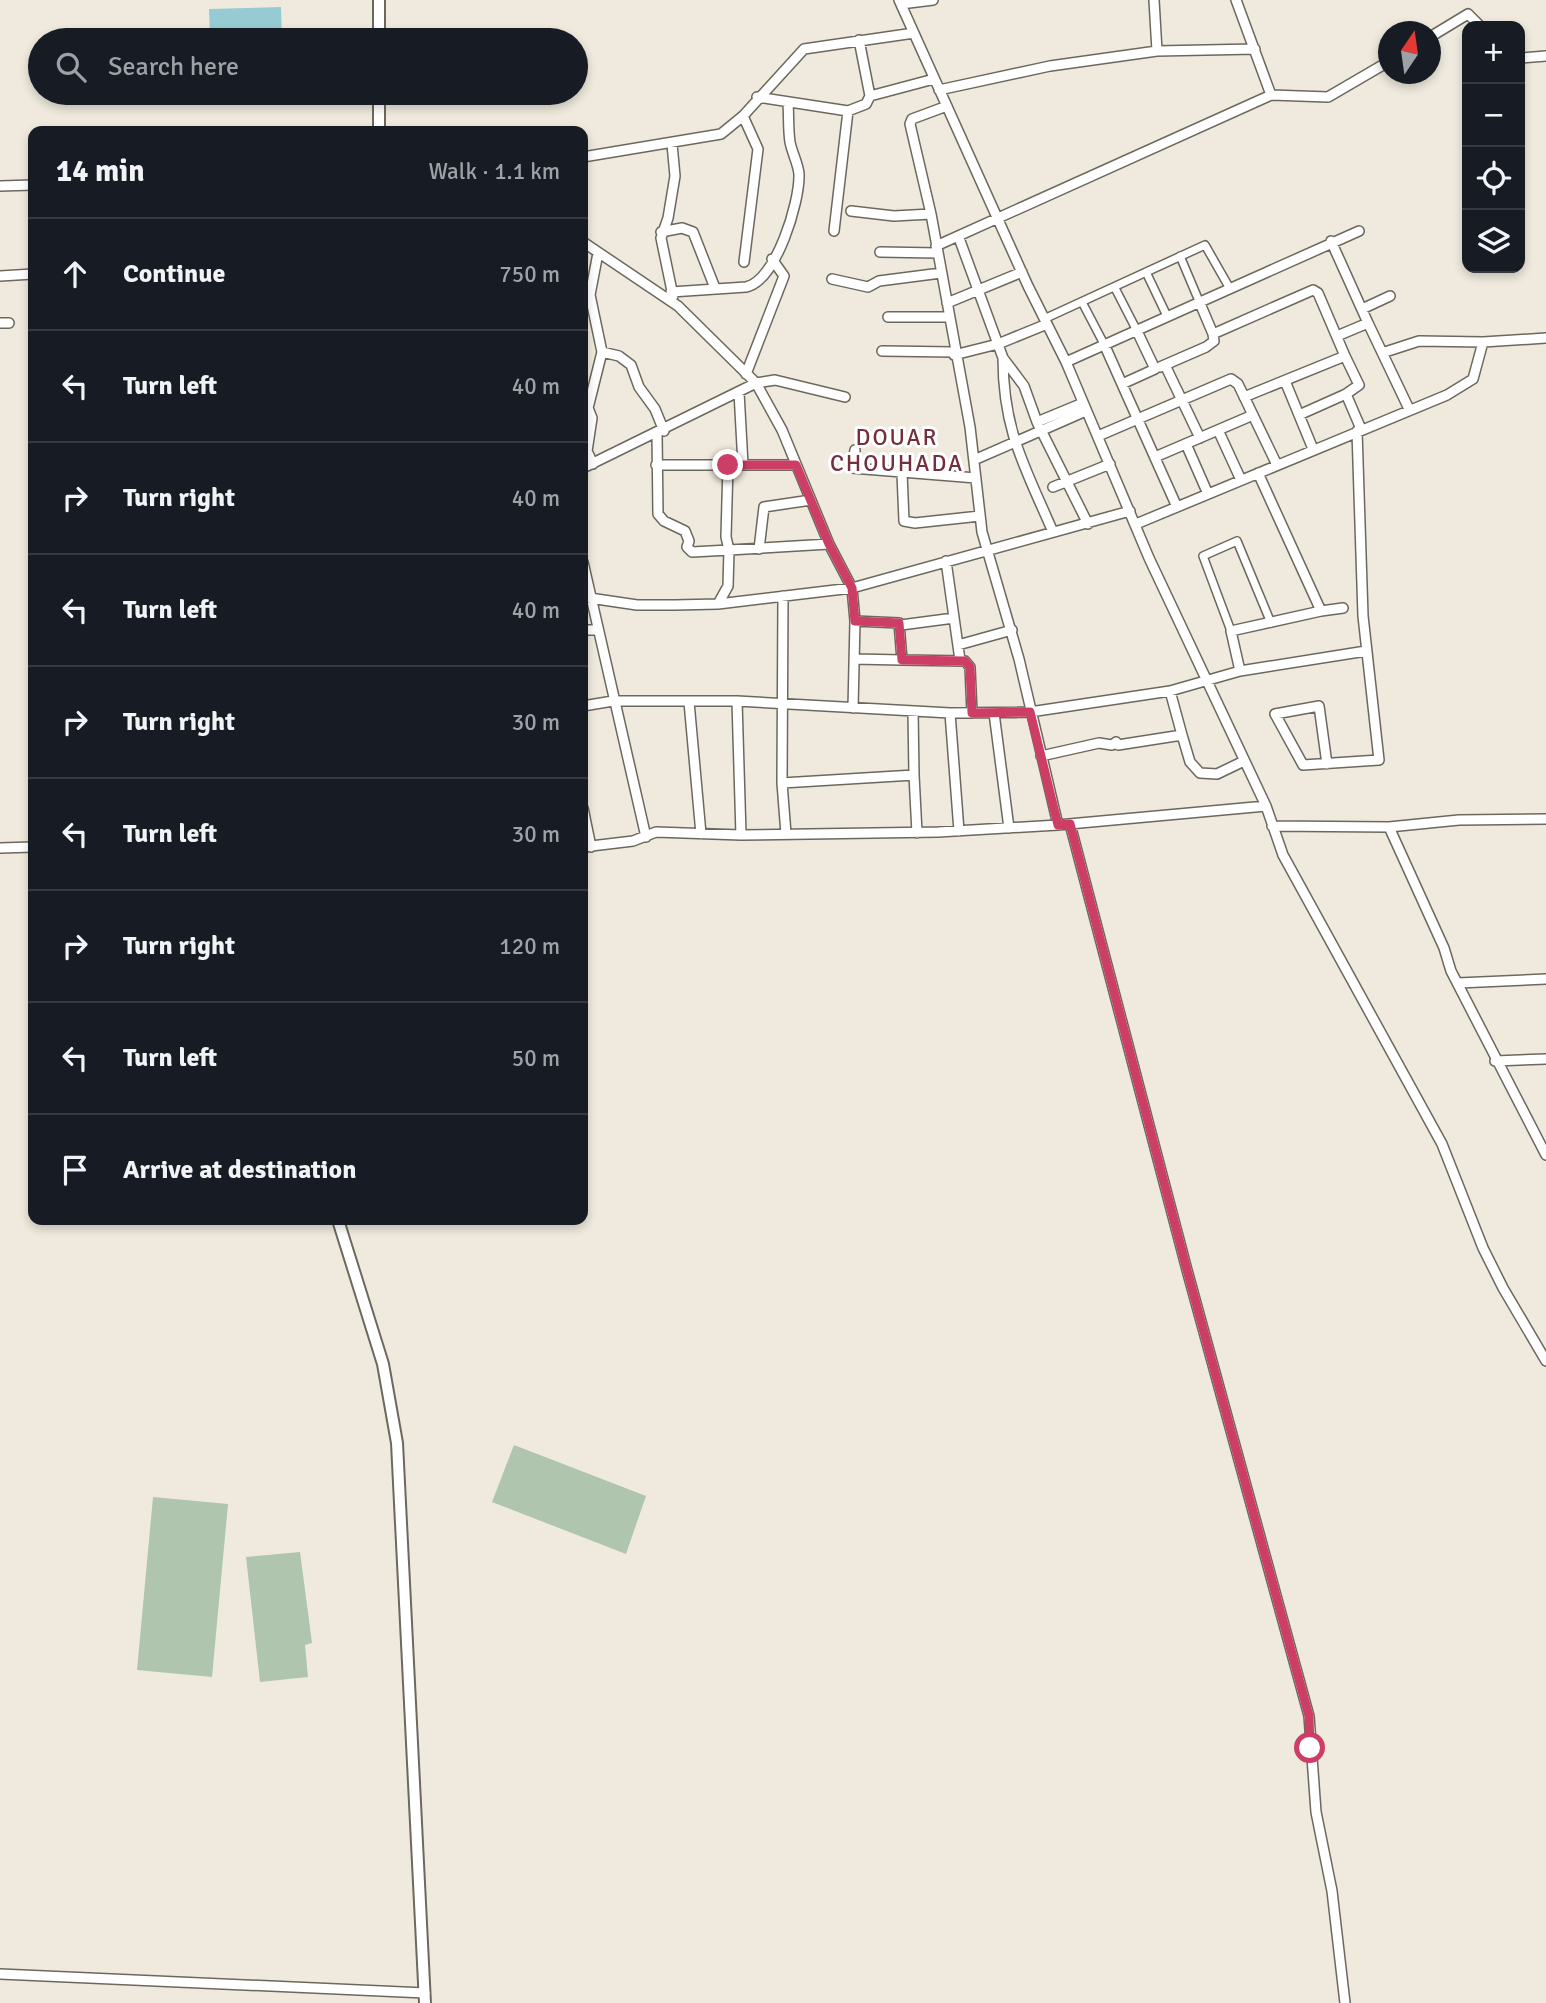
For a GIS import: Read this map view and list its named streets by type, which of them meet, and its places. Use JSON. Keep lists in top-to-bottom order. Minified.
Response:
{"districts":["DOUAR CHOUHADA"],"north":"top","page":{"map_buttons":["+","−"],"search":"Search here","heading":["14 min","Walk · 1.1 km"],"list":[["Continue","750 m"],["Turn left","40 m"],["Turn right","40 m"],["Turn left","40 m"],["Turn right","30 m"],["Turn left","30 m"],["Turn right","120 m"],["Turn left","50 m"],"Arrive at destination"]}}
